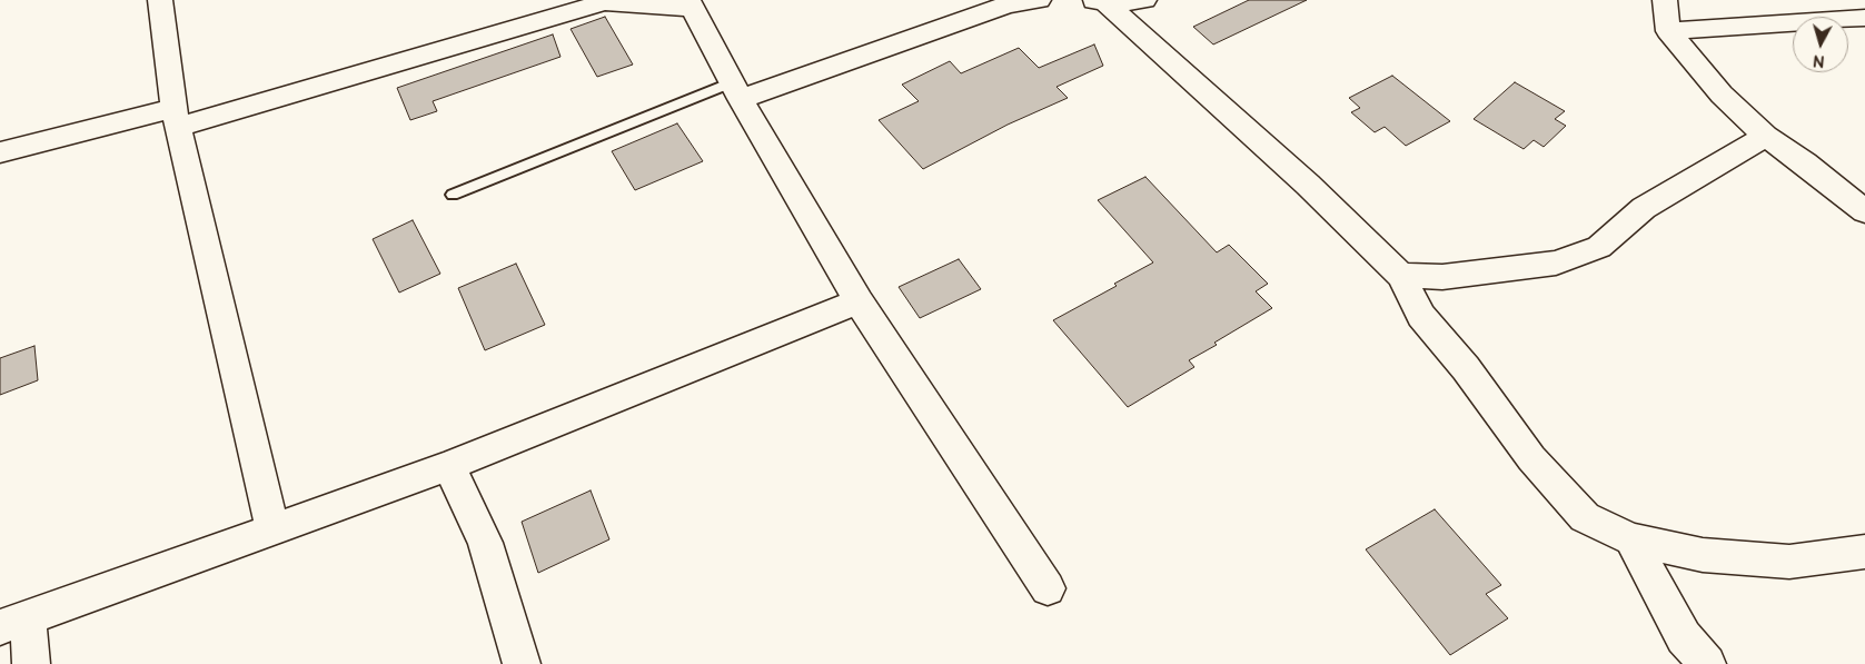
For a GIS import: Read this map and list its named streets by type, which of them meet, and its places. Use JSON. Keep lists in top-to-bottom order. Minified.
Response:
{"north":"bottom"}
